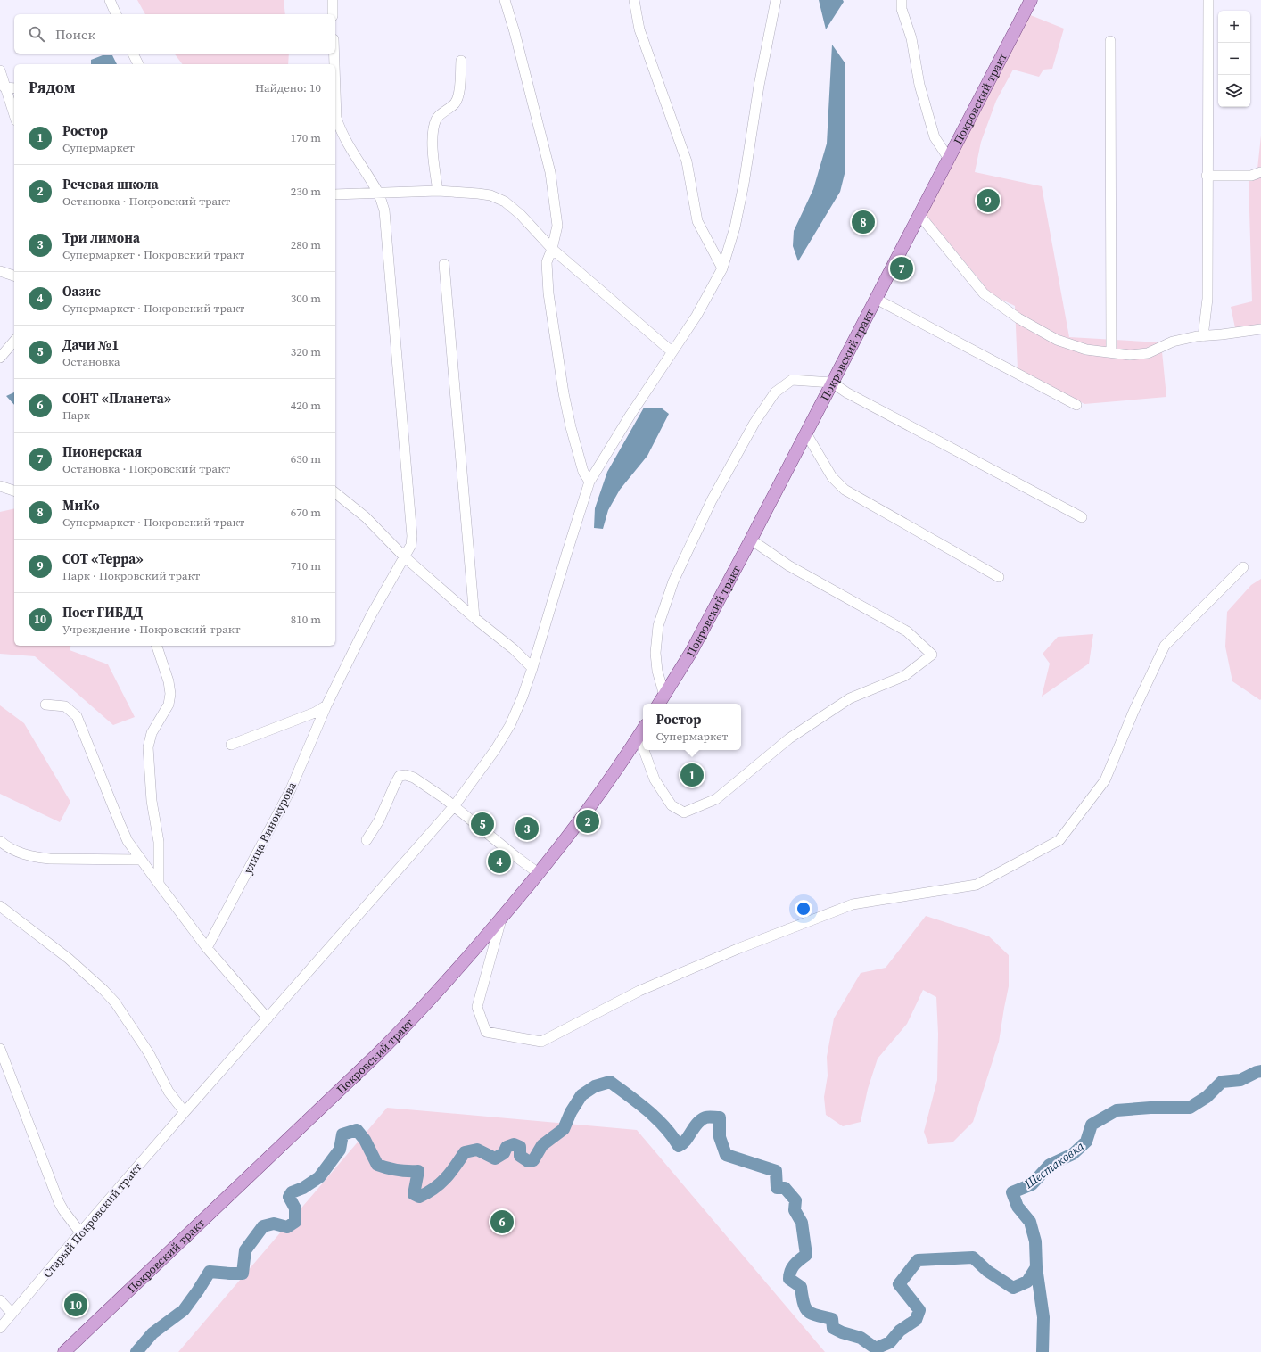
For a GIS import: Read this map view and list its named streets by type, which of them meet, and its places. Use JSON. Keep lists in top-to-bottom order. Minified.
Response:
{"streets":{"main road":["Покровский тракт"],"street":["улица Винокурова","Старый Покровский тракт"]},"water":["Шестаковка"],"page":{"map_buttons":["+","−"],"search":"Поиск","heading":["Рядом","Найдено: 10"],"list":[{"mark":"1","name":"Ростор","note":"Супермаркет","value":"170 m"},{"mark":"2","name":"Речевая школа","note":"Остановка · Покровский тракт","value":"230 m"},{"mark":"3","name":"Три лимона","note":"Супермаркет · Покровский тракт","value":"280 m"},{"mark":"4","name":"Оазис","note":"Супермаркет · Покровский тракт","value":"300 m"},{"mark":"5","name":"Дачи №1","note":"Остановка","value":"320 m"},{"mark":"6","name":"СОНТ «Планета»","note":"Парк","value":"420 m"},{"mark":"7","name":"Пионерская","note":"Остановка · Покровский тракт","value":"630 m"},{"mark":"8","name":"МиКо","note":"Супермаркет · Покровский тракт","value":"670 m"},{"mark":"9","name":"СОТ «Терра»","note":"Парк · Покровский тракт","value":"710 m"},{"mark":"10","name":"Пост ГИБДД","note":"Учреждение · Покровский тракт","value":"810 m"}],"pins":["9","8","7","1","2","5","3","4","6","10"],"popup":["Ростор","Супермаркет"]}}
